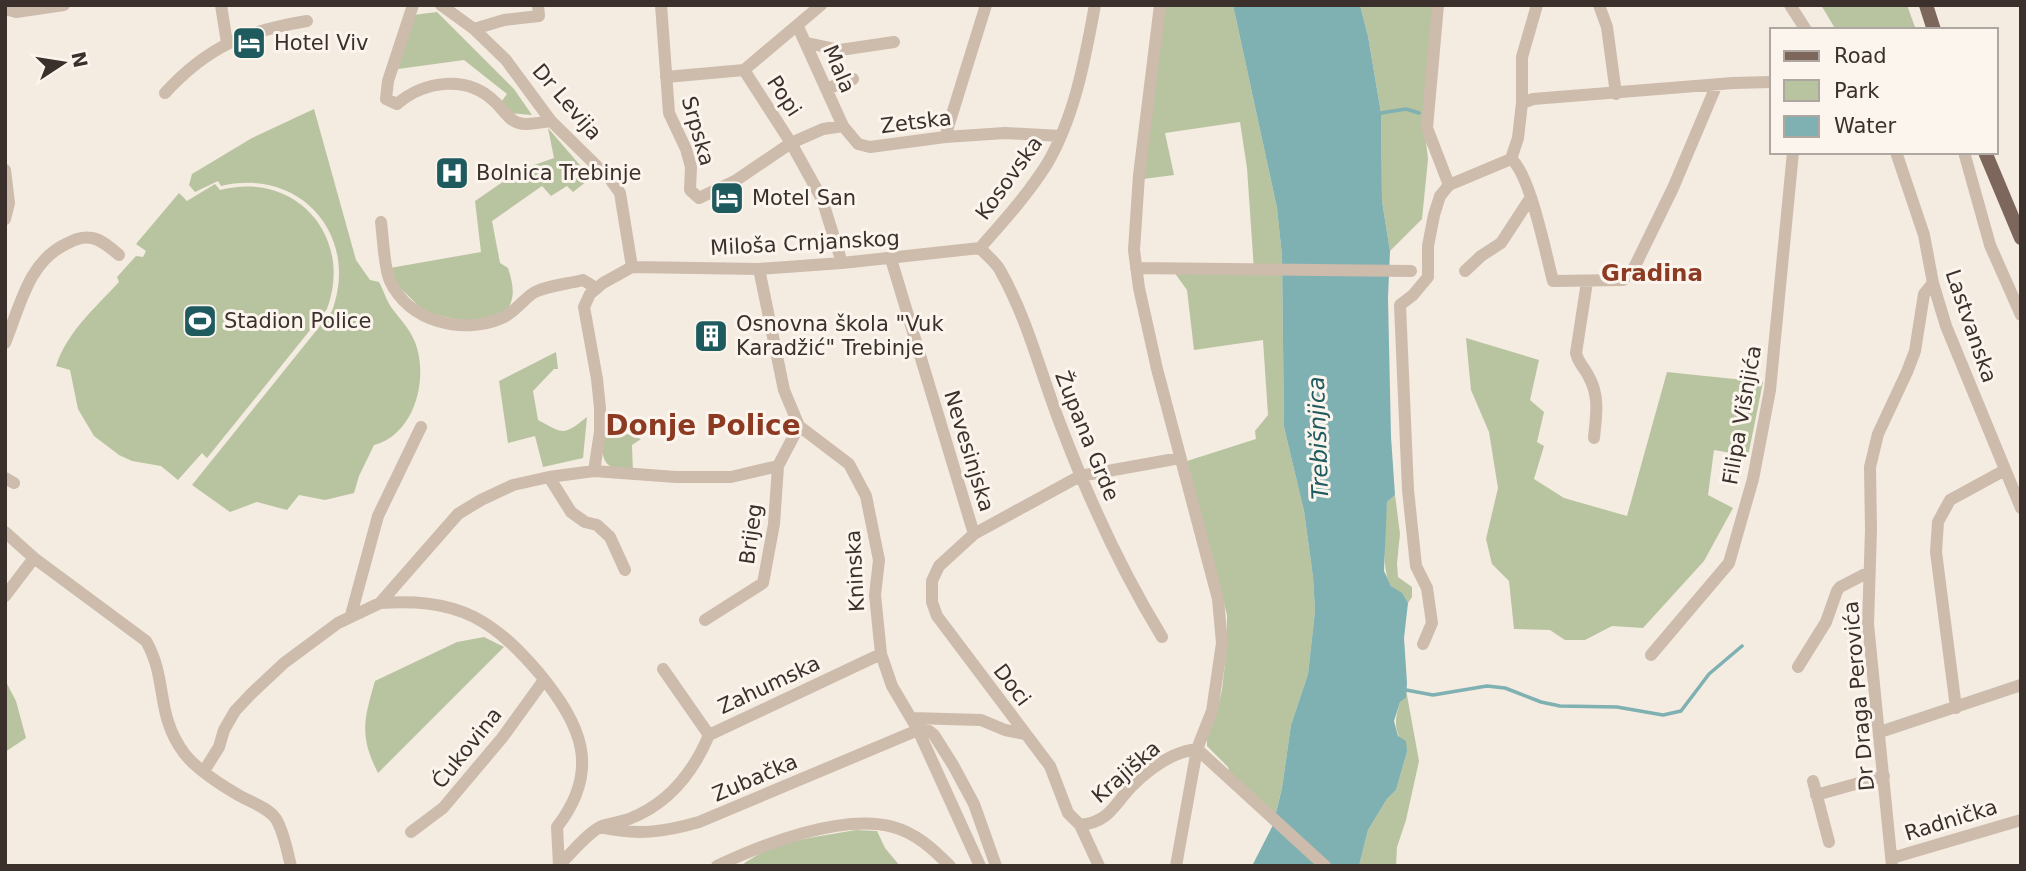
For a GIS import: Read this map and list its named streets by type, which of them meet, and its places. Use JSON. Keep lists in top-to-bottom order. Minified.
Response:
{"streets":{"street":["Mala","Popi","Dr Levija","Zetska","Srpska","Kosovska","Miloša Crnjanskog","Lastvanska","Filipa Višnjića","Župana Grde","Nevesinjska","Brijeg","Kninska","Zahumska","Doci","Dr Draga Perovića","Ćukovina","Krajiška","Zubačka","Radnička"]},"crossings":[["Mala","Zetska"],["Popi","Srpska"],["Dr Levija","Miloša Crnjanskog"],["Zetska","Kosovska"],["Kosovska","Miloša Crnjanskog"],["Kosovska","Župana Grde"],["Miloša Crnjanskog","Župana Grde"],["Miloša Crnjanskog","Nevesinjska"],["Lastvanska","Dr Draga Perovića"],["Župana Grde","Doci"],["Nevesinjska","Doci"],["Brijeg","Kninska"],["Kninska","Zahumska"],["Kninska","Zubačka"],["Zahumska","Zubačka"],["Doci","Krajiška"],["Dr Draga Perovića","Radnička"]],"districts":["Gradina","Donje Police"],"water":["Trebišnjica"],"places":{"hotel":["Hotel Viv","Motel San"],"hospital":["Bolnica Trebinje"],"sports":["Stadion Police"],"building":["Osnovna škola \"Vuk Karadžić\" Trebinje"]},"legend":["Road","Park","Water"],"north":"right"}
